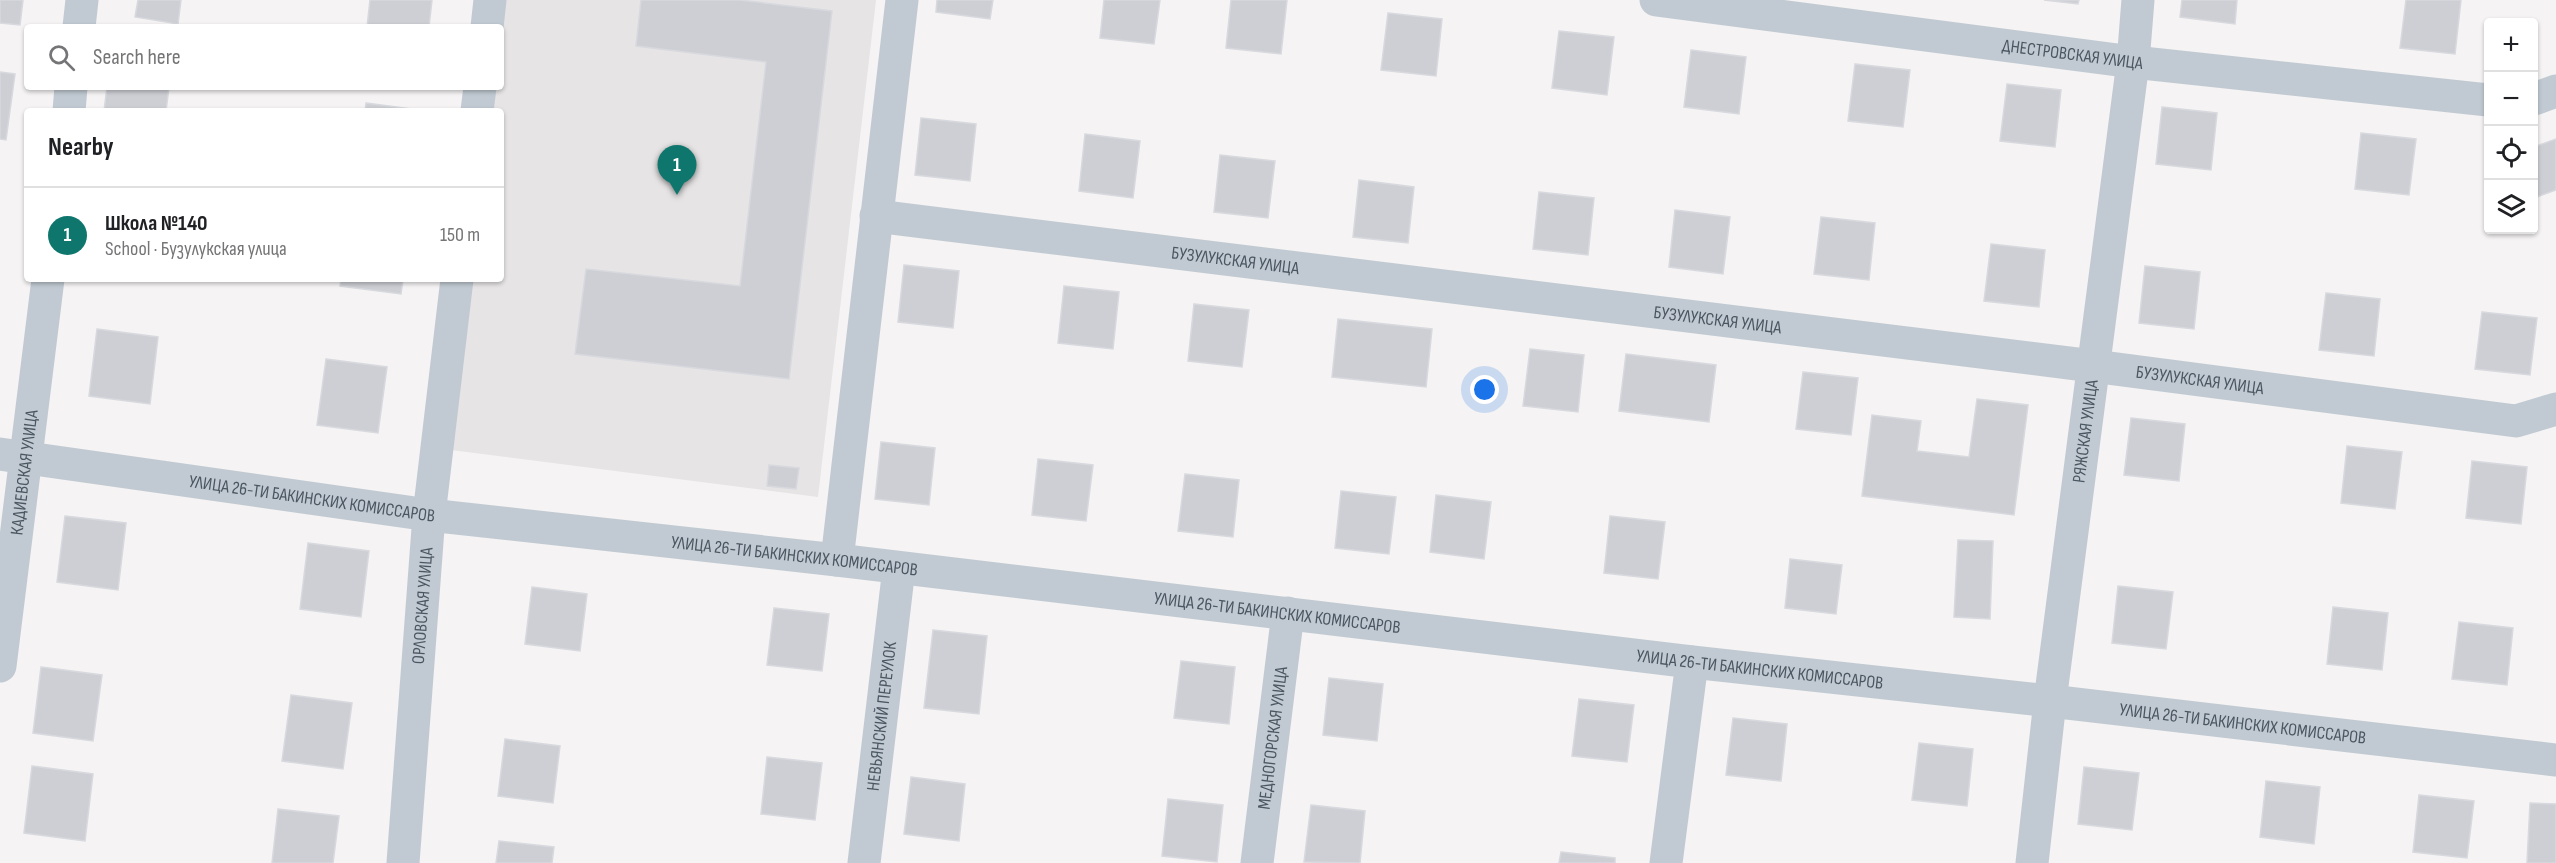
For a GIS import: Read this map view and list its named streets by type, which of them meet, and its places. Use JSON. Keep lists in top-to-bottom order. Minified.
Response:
{"streets":{"street":["ДНЕСТРОВСКАЯ УЛИЦА","БУЗУЛУКСКАЯ УЛИЦА","РЯЖСКАЯ УЛИЦА","КАДИЕВСКАЯ УЛИЦА","УЛИЦА 26-ТИ БАКИНСКИХ КОМИССАРОВ","ОРЛОВСКАЯ УЛИЦА","НЕВЬЯНСКИЙ ПЕРЕУЛОК","МЕДНОГОРСКАЯ УЛИЦА"]},"crossings":[["ДНЕСТРОВСКАЯ УЛИЦА","РЯЖСКАЯ УЛИЦА"],["БУЗУЛУКСКАЯ УЛИЦА","РЯЖСКАЯ УЛИЦА"],["РЯЖСКАЯ УЛИЦА","УЛИЦА 26-ТИ БАКИНСКИХ КОМИССАРОВ"],["КАДИЕВСКАЯ УЛИЦА","УЛИЦА 26-ТИ БАКИНСКИХ КОМИССАРОВ"],["УЛИЦА 26-ТИ БАКИНСКИХ КОМИССАРОВ","ОРЛОВСКАЯ УЛИЦА"],["УЛИЦА 26-ТИ БАКИНСКИХ КОМИССАРОВ","НЕВЬЯНСКИЙ ПЕРЕУЛОК"],["УЛИЦА 26-ТИ БАКИНСКИХ КОМИССАРОВ","МЕДНОГОРСКАЯ УЛИЦА"]],"page":{"map_buttons":["+","−"],"search":"Search here","heading":"Nearby","pins":"1","list":[{"mark":"1","name":"Школа №140","note":"School · Бузулукская улица","value":"150 m"}]}}
